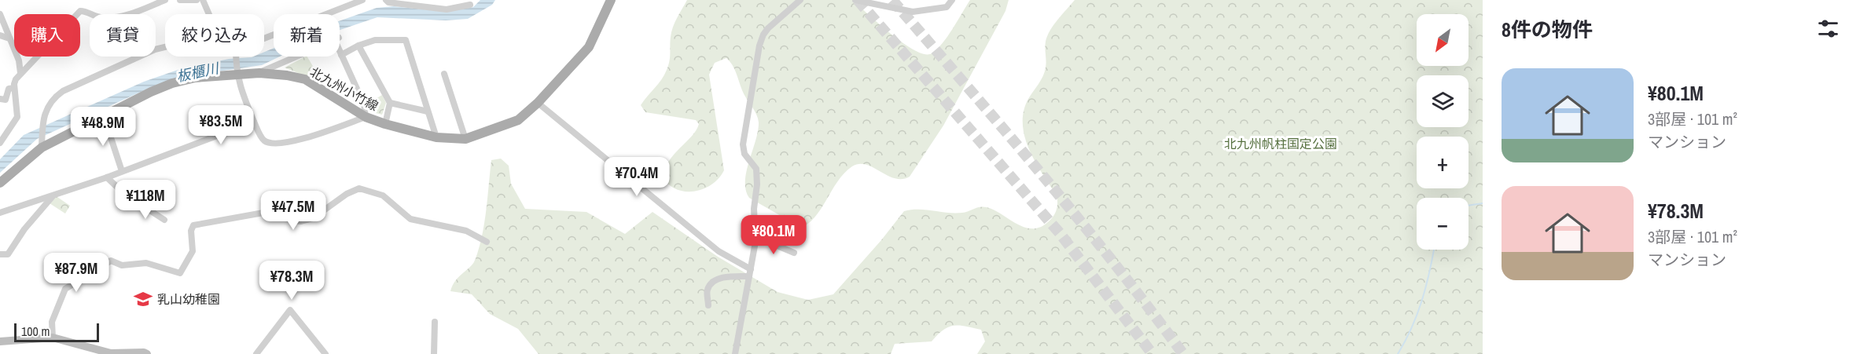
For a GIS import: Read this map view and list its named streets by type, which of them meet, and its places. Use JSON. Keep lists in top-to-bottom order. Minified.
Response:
{"streets":{"main road":["北九州小竹線"]},"water":["板櫃川"],"parks":["北九州帆柱国定公園"],"places":{"school or university":["乳山幼稚園"]},"scale_bar":"100 m","north":"bottom left","page":{"heading":"8件の物件","map_buttons":["+","−"],"chip":["購入","賃貸","絞り込み","新着"],"list":[{"name":"¥80.1M","note":"3部屋 · 101 m² · マンション"},{"name":"¥78.3M","note":"3部屋 · 101 m² · マンション"}],"price":["¥83.5M","¥48.9M","¥70.4M","¥118M","¥47.5M","¥80.1M","¥87.9M","¥78.3M"],"scale":"100 m"}}
